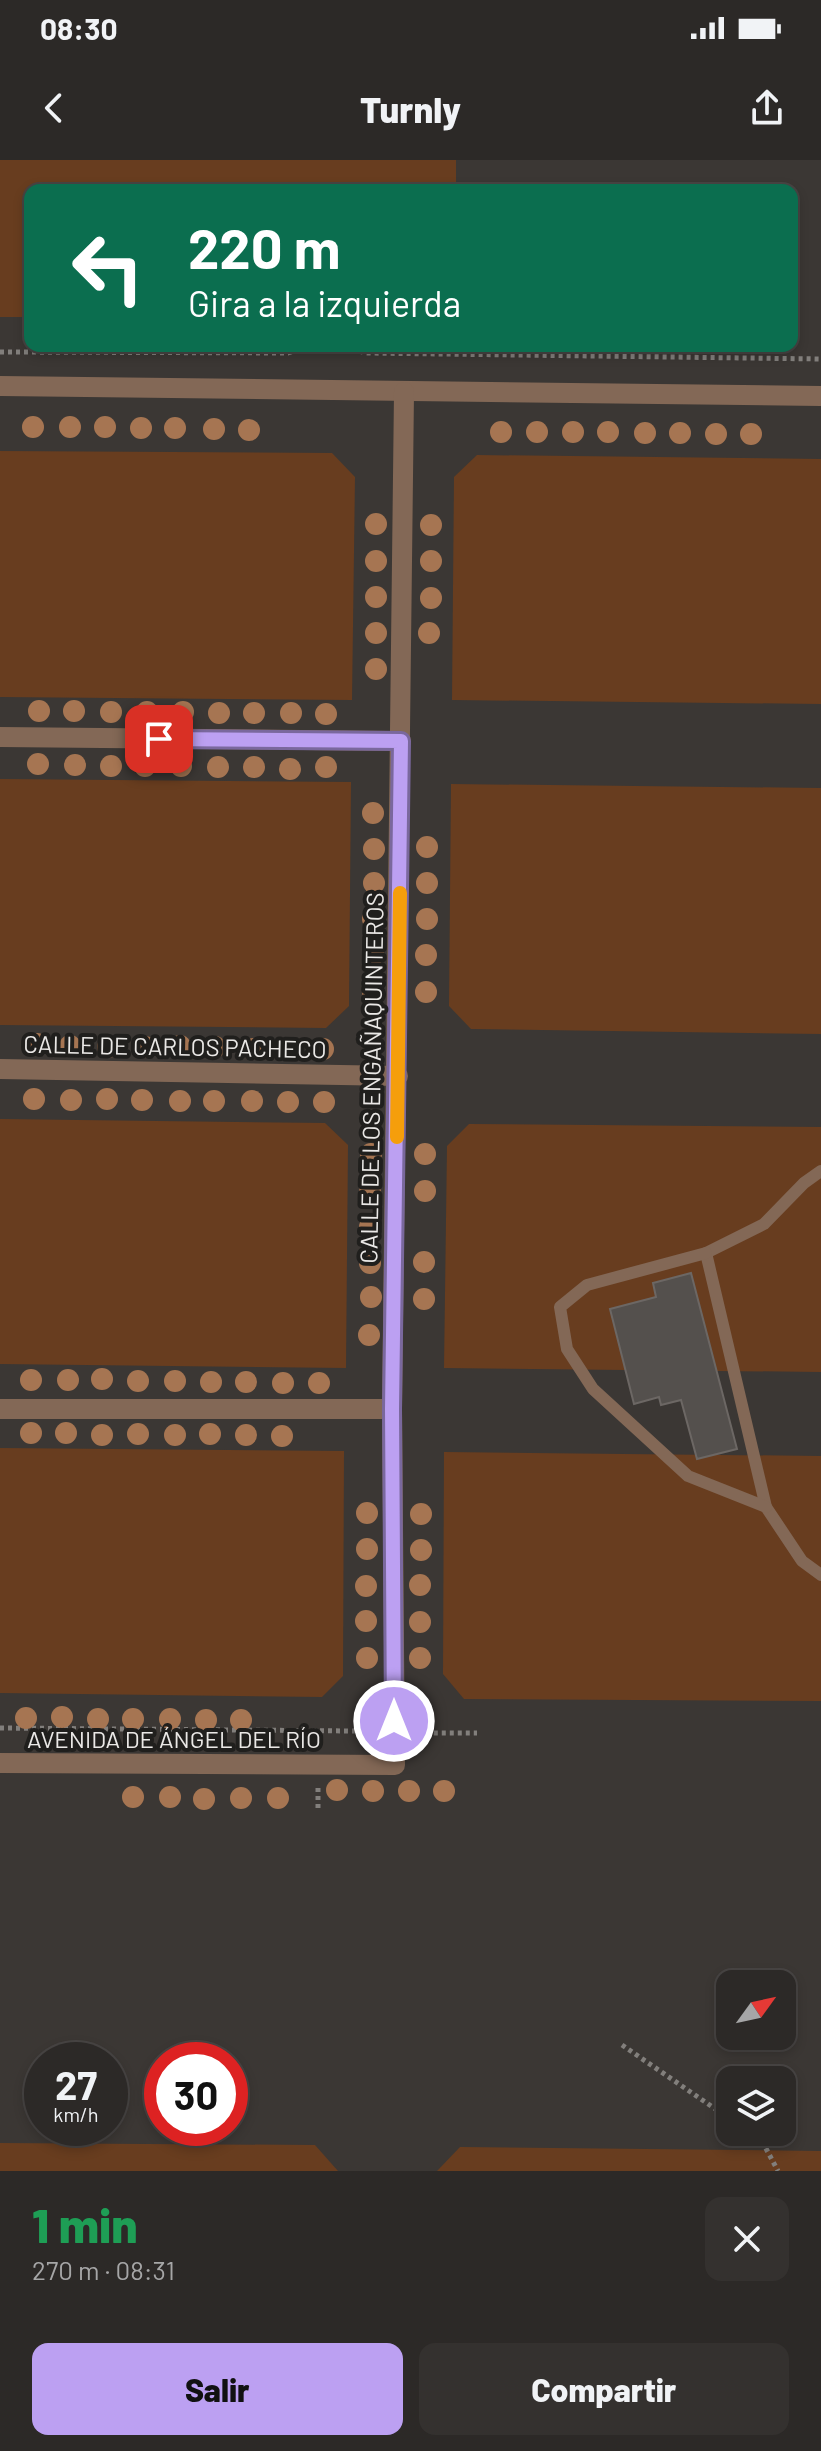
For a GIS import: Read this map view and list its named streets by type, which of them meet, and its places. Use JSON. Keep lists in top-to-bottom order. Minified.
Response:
{"streets":{"street":["CALLE DE CARLOS PACHECO","CALLE DE LOS ENGAÑAQUINTEROS","AVENIDA DE ÁNGEL DEL RÍO"]},"crossings":[["CALLE DE CARLOS PACHECO","CALLE DE LOS ENGAÑAQUINTEROS"],["CALLE DE LOS ENGAÑAQUINTEROS","AVENIDA DE ÁNGEL DEL RÍO"]],"north":"top right","page":{"status":"08:30","header":"Turnly","turn":["220 m","Gira a la izquierda"],"speed":"27 km/h","limit":"30","heading":["1 min","270 m · 08:31"],"buttons":["Salir","Compartir"]}}
